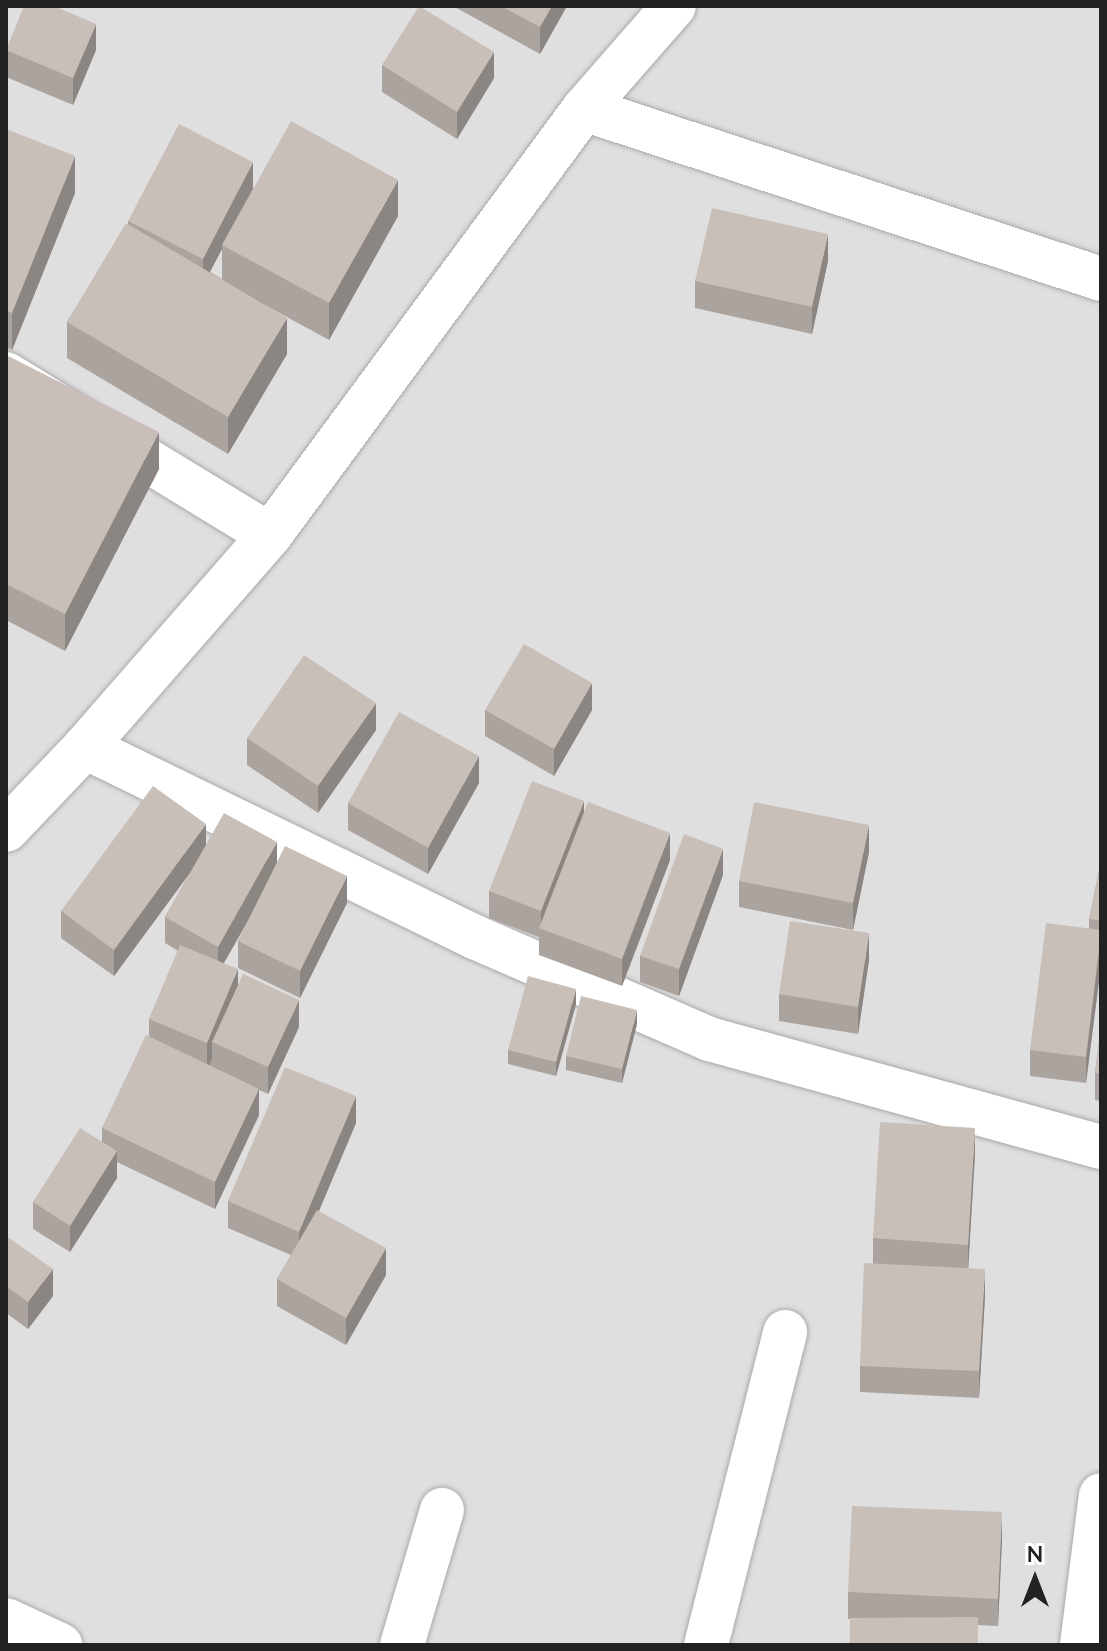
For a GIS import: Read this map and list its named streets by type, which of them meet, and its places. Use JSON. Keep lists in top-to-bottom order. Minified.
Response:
{"north":"top"}
